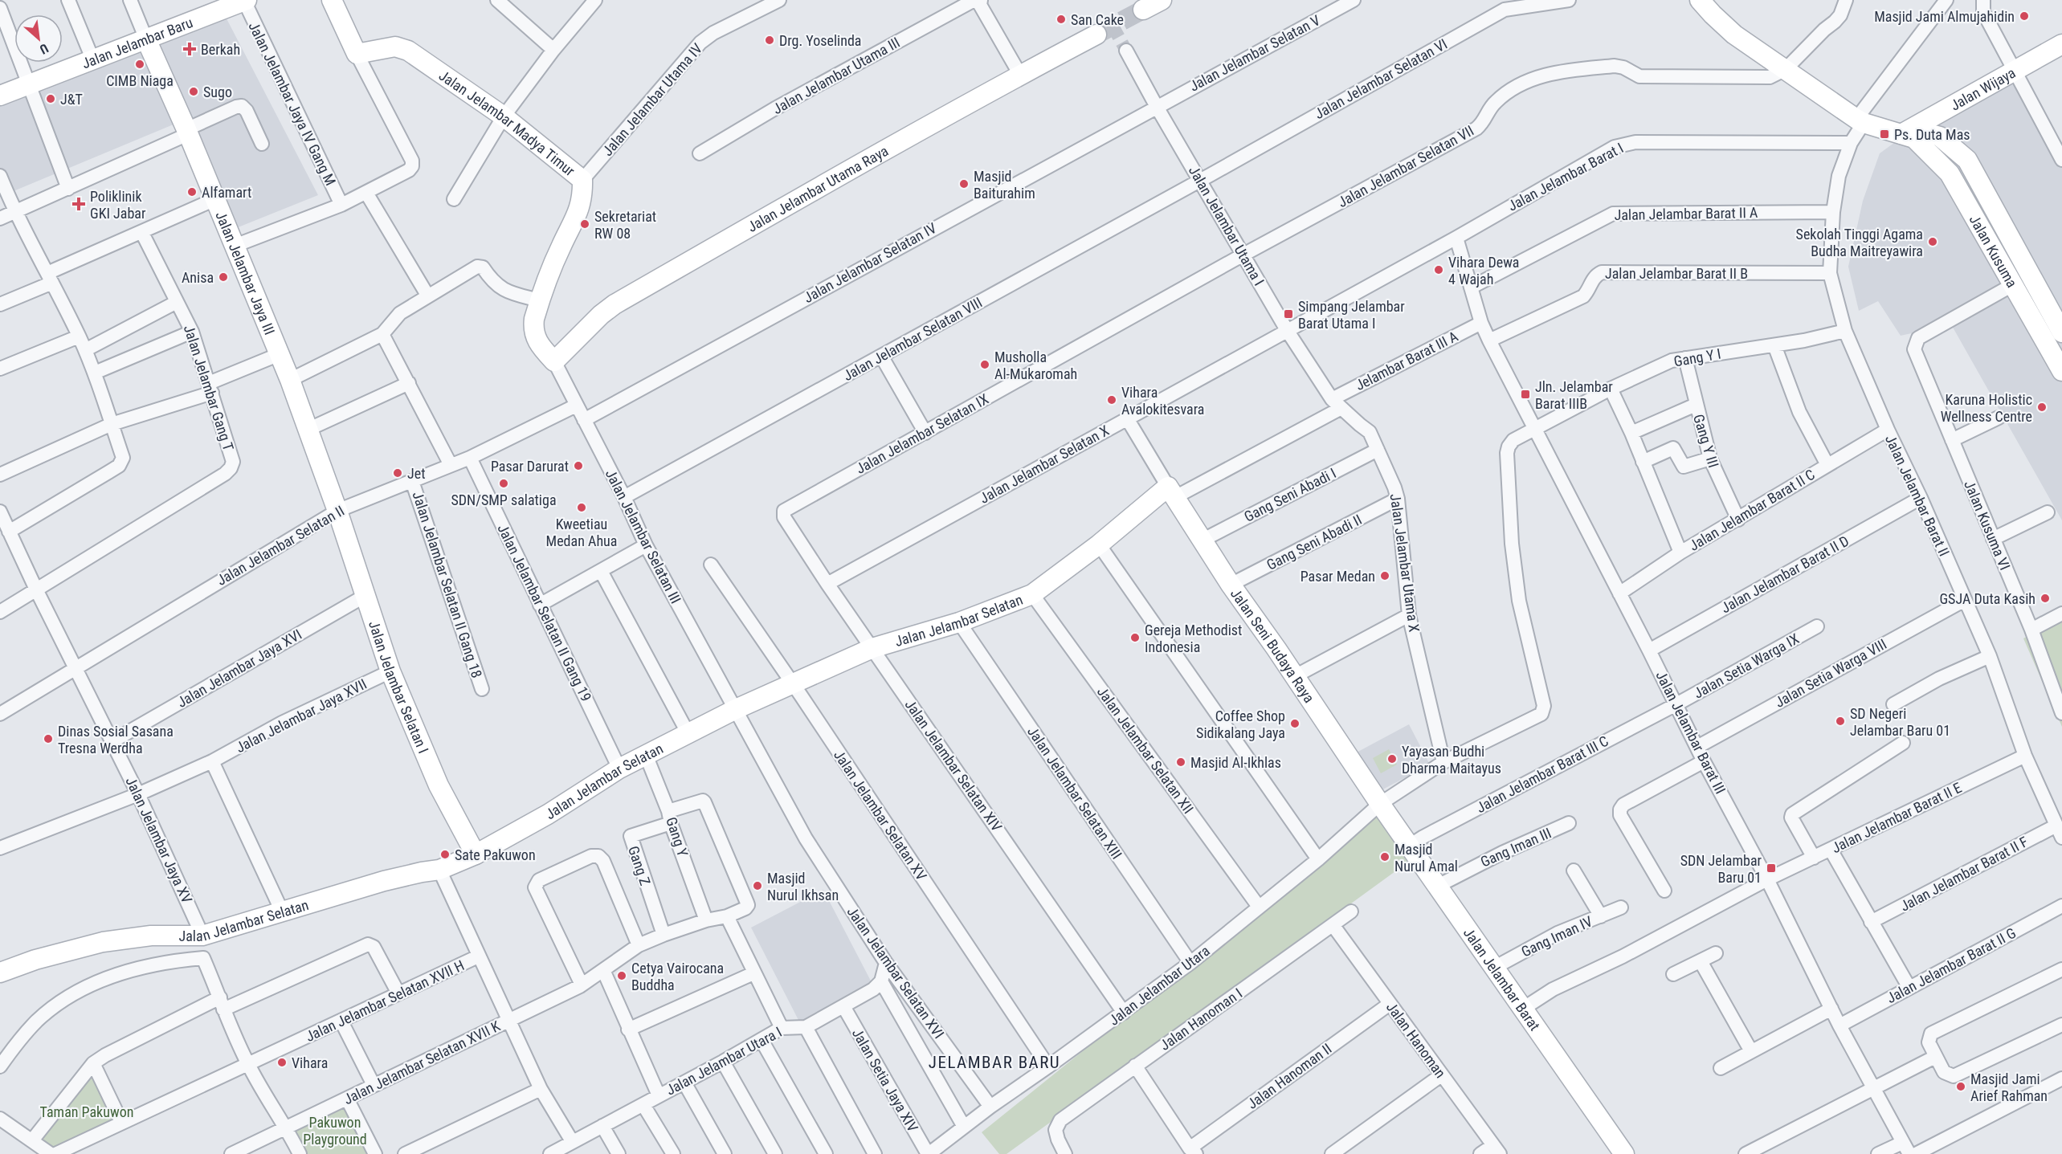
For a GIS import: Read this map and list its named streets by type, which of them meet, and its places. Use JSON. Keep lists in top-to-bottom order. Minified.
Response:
{"streets":{"street":["Jalan Jelambar Baru","Jalan Jelambar Selatan V","Jalan Jelambar Utama III","Jalan Jelambar Selatan VI","Jalan Wijaya","Jalan Jelambar Utama IV","Jalan Jelambar Jaya IV Gang M","Jalan Jelambar Madya Timur","Jalan Jelambar Selatan VII","Jalan Jelambar Barat I","Jalan Jelambar Utama Raya","Jalan Jelambar Barat II A","Jalan Jelambar Utama I","Jalan Kusuma","Jalan Jelambar Selatan IV","Jalan Jelambar Jaya III","Jalan Jelambar Barat II B","Jalan Jelambar Selatan VIII","Gang Y I","Jelambar Barat III A","Jalan Jelambar Gang T","Jalan Jelambar Selatan IX","Gang Y III","Jalan Jelambar Selatan X","Gang Seni Abadi I","Jalan Jelambar Barat II","Jalan Jelambar Barat II C","Jalan Kusuma VI","Jalan Jelambar Selatan III","Gang Seni Abadi II","Jalan Jelambar Selatan II","Jalan Jelambar Utama X","Jalan Jelambar Barat II D","Jalan Jelambar Selatan II Gang 18","Jalan Jelambar Selatan II Gang 19","Jalan Jelambar Selatan","Jalan Seni Budaya Raya","Jalan Setia Warga IX","Jalan Jelambar Jaya XVI","Jalan Setia Warga VIII","Jalan Jelambar Selatan I","Jalan Jelambar Jaya XVII","Jalan Jelambar Barat III","Jalan Jelambar Selatan XII","Jalan Jelambar Selatan XIV","Jalan Jelambar Barat III C","Jalan Jelambar Selatan XIII","Jalan Jelambar Selatan XV","Jalan Jelambar Barat II E","Gang Y","Jalan Jelambar Jaya XV","Gang Iman III","Gang Z","Jalan Jelambar Barat II F","Gang Iman IV","Jalan Jelambar Barat II G","Jalan Jelambar Selatan XVI","Jalan Jelambar Barat","Jalan Jelambar Utara","Jalan Jelambar Selatan XVII H","Jalan Hanoman I","Jalan Hanoman","Jalan Jelambar Utara I","Jalan Jelambar Selatan XVII K","Jalan Hanoman II","Jalan Setia Jaya XIV"]},"crossings":[["Jalan Jelambar Baru","Jalan Jelambar Jaya IV Gang M"],["Jalan Jelambar Baru","Jalan Jelambar Jaya III"],["Jalan Jelambar Selatan V","Jalan Jelambar Utama I"],["Jalan Jelambar Selatan V","Jalan Jelambar Selatan IV"],["Jalan Jelambar Selatan VI","Jalan Jelambar Utama I"],["Jalan Jelambar Selatan VI","Jalan Jelambar Selatan VIII"],["Jalan Wijaya","Jalan Kusuma"],["Jalan Jelambar Utama IV","Jalan Jelambar Madya Timur"],["Jalan Jelambar Madya Timur","Jalan Jelambar Utama Raya"],["Jalan Jelambar Madya Timur","Jalan Jelambar Selatan III"],["Jalan Jelambar Selatan VII","Jalan Jelambar Utama I"],["Jalan Jelambar Selatan VII","Jalan Kusuma"],["Jalan Jelambar Selatan VII","Jalan Jelambar Selatan IX"],["Jalan Jelambar Barat I","Jalan Jelambar Utama I"],["Jalan Jelambar Barat I","Jalan Jelambar Selatan X"],["Jalan Jelambar Barat I","Jalan Jelambar Barat II"],["Jalan Jelambar Barat I","Jalan Jelambar Barat III"],["Jalan Jelambar Utama Raya","Jalan Jelambar Selatan III"],["Jalan Jelambar Barat II A","Jalan Jelambar Barat II"],["Jalan Jelambar Barat II A","Jalan Jelambar Barat III"],["Jalan Jelambar Utama I","Jalan Jelambar Selatan IV"],["Jalan Jelambar Utama I","Jalan Jelambar Selatan VIII"],["Jalan Jelambar Utama I","Jelambar Barat III A"],["Jalan Jelambar Utama I","Jalan Jelambar Selatan IX"],["Jalan Jelambar Utama I","Jalan Jelambar Selatan X"],["Jalan Jelambar Utama I","Jalan Jelambar Utama X"],["Jalan Jelambar Utama I","Jalan Jelambar Selatan"],["Jalan Kusuma","Jalan Kusuma VI"],["Jalan Jelambar Selatan IV","Jalan Jelambar Selatan III"],["Jalan Jelambar Jaya III","Jalan Jelambar Selatan II"],["Jalan Jelambar Jaya III","Jalan Jelambar Selatan I"],["Jalan Jelambar Barat II B","Jalan Jelambar Barat II"],["Jalan Jelambar Barat II B","Jalan Jelambar Barat III"],["Jalan Jelambar Selatan VIII","Jalan Jelambar Selatan III"],["Gang Y I","Gang Y III"],["Gang Y I","Jalan Jelambar Barat II"],["Gang Y I","Jalan Jelambar Utama X"],["Gang Y I","Jalan Jelambar Barat III"],["Gang Y I","Jalan Jelambar Utara"],["Jelambar Barat III A","Jalan Jelambar Utama X"],["Jelambar Barat III A","Jalan Jelambar Selatan"],["Jelambar Barat III A","Jalan Jelambar Barat III"],["Jalan Jelambar Gang T","Jalan Jelambar Jaya XV"],["Jalan Jelambar Selatan IX","Jalan Jelambar Selatan XIV"],["Gang Y III","Jalan Jelambar Barat II C"],["Jalan Jelambar Selatan X","Jalan Jelambar Selatan XIV"],["Gang Seni Abadi I","Jalan Jelambar Utama X"],["Gang Seni Abadi I","Jalan Seni Budaya Raya"],["Jalan Jelambar Barat II","Jalan Jelambar Barat II C"],["Jalan Jelambar Barat II","Jalan Jelambar Barat II D"],["Jalan Jelambar Barat II","Jalan Setia Warga VIII"],["Jalan Jelambar Barat II","Jalan Jelambar Barat II E"],["Jalan Jelambar Barat II","Jalan Jelambar Barat II F"],["Jalan Jelambar Barat II C","Jalan Jelambar Barat III"],["Jalan Jelambar Selatan III","Jalan Jelambar Selatan II"],["Jalan Jelambar Selatan III","Jalan Jelambar Selatan"],["Jalan Jelambar Selatan III","Jalan Jelambar Selatan XVI"],["Gang Seni Abadi II","Jalan Jelambar Utama X"],["Gang Seni Abadi II","Jalan Seni Budaya Raya"],["Jalan Jelambar Selatan II","Jalan Jelambar Selatan II Gang 18"],["Jalan Jelambar Selatan II","Jalan Jelambar Selatan II Gang 19"],["Jalan Jelambar Selatan II","Jalan Jelambar Selatan I"],["Jalan Jelambar Selatan II","Jalan Jelambar Jaya XV"],["Jalan Jelambar Utama X","Jalan Jelambar Selatan"],["Jalan Jelambar Utama X","Jalan Jelambar Utara"],["Jalan Jelambar Barat II D","Jalan Jelambar Barat III"],["Jalan Jelambar Selatan II Gang 19","Jalan Jelambar Selatan"],["Jalan Jelambar Selatan","Jalan Seni Budaya Raya"],["Jalan Jelambar Selatan","Jalan Jelambar Selatan I"],["Jalan Jelambar Selatan","Jalan Jelambar Selatan XII"],["Jalan Jelambar Selatan","Jalan Jelambar Selatan XIV"],["Jalan Jelambar Selatan","Jalan Jelambar Selatan XIII"],["Jalan Jelambar Selatan","Jalan Jelambar Selatan XV"],["Jalan Jelambar Selatan","Gang Y"],["Jalan Jelambar Selatan","Jalan Jelambar Jaya XV"],["Jalan Jelambar Selatan","Jalan Jelambar Selatan XVI"],["Jalan Seni Budaya Raya","Jalan Jelambar Barat"],["Jalan Seni Budaya Raya","Jalan Jelambar Utara"],["Jalan Setia Warga IX","Jalan Jelambar Barat III"],["Jalan Setia Warga IX","Jalan Jelambar Barat III C"],["Jalan Jelambar Jaya XVI","Jalan Jelambar Selatan I"],["Jalan Jelambar Jaya XVI","Jalan Jelambar Jaya XV"],["Jalan Setia Warga VIII","Jalan Jelambar Barat III"],["Jalan Jelambar Selatan I","Jalan Jelambar Jaya XVII"],["Jalan Jelambar Jaya XVII","Jalan Jelambar Jaya XV"],["Jalan Jelambar Barat III","Jalan Jelambar Barat III C"],["Jalan Jelambar Barat III","Jalan Jelambar Barat II E"],["Jalan Jelambar Barat III","Jalan Jelambar Barat II G"],["Jalan Jelambar Selatan XII","Jalan Jelambar Utara"],["Jalan Jelambar Selatan XIV","Jalan Jelambar Utara"],["Jalan Jelambar Barat III C","Jalan Jelambar Barat"],["Jalan Jelambar Selatan XIII","Jalan Jelambar Utara"],["Jalan Jelambar Selatan XV","Jalan Jelambar Utara"],["Jalan Jelambar Barat II E","Jalan Jelambar Barat"],["Gang Y","Gang Z"],["Gang Y","Jalan Jelambar Selatan XVII K"],["Gang Iman III","Jalan Jelambar Barat"],["Gang Z","Jalan Jelambar Selatan XVII K"],["Gang Iman IV","Jalan Jelambar Barat"],["Jalan Jelambar Selatan XVI","Jalan Jelambar Utara"],["Jalan Jelambar Barat","Jalan Jelambar Utara"],["Jalan Jelambar Utara","Jalan Setia Jaya XIV"],["Jalan Hanoman I","Jalan Hanoman"],["Jalan Hanoman","Jalan Hanoman II"],["Jalan Jelambar Utara I","Jalan Setia Jaya XIV"]],"districts":["JELAMBAR BARU"],"parks":["Taman Pakuwon","Pakuwon Playground"],"places":{"other":["Masjid Jami Almujahidin","San Cake","Drg. Yoselinda","CIMB Niaga","Sugo","J&T","Masjid Baiturahim","Alfamart","Sekretariat RW 08","Sekolah Tinggi Agama Budha Maitreyawira","Vihara Dewa 4 Wajah","Anisa","Musholla Al-Mukaromah","Vihara Avalokitesvara","Karuna Holistic Wellness Centre","Pasar Darurat","Jet","SDN/SMP salatiga","Kweetiau Medan Ahua","Pasar Medan","GSJA Duta Kasih","Gereja Methodist Indonesia","SD Negeri Jelambar Baru 01","Coffee Shop Sidikalang Jaya","Dinas Sosial Sasana Tresna Werdha","Yayasan Budhi Dharma Maitayus","Masjid Al-Ikhlas","Sate Pakuwon","Masjid Nurul Amal","Masjid Nurul Ikhsan","Cetya Vairocana Buddha","Vihara","Masjid Jami Arief Rahman"],"health":["Berkah","Poliklinik GKI Jabar"],"transit":["Ps. Duta Mas","Simpang Jelambar Barat Utama I","Jln. Jelambar Barat IIIB","SDN Jelambar Baru 01"]},"north":"bottom right"}
